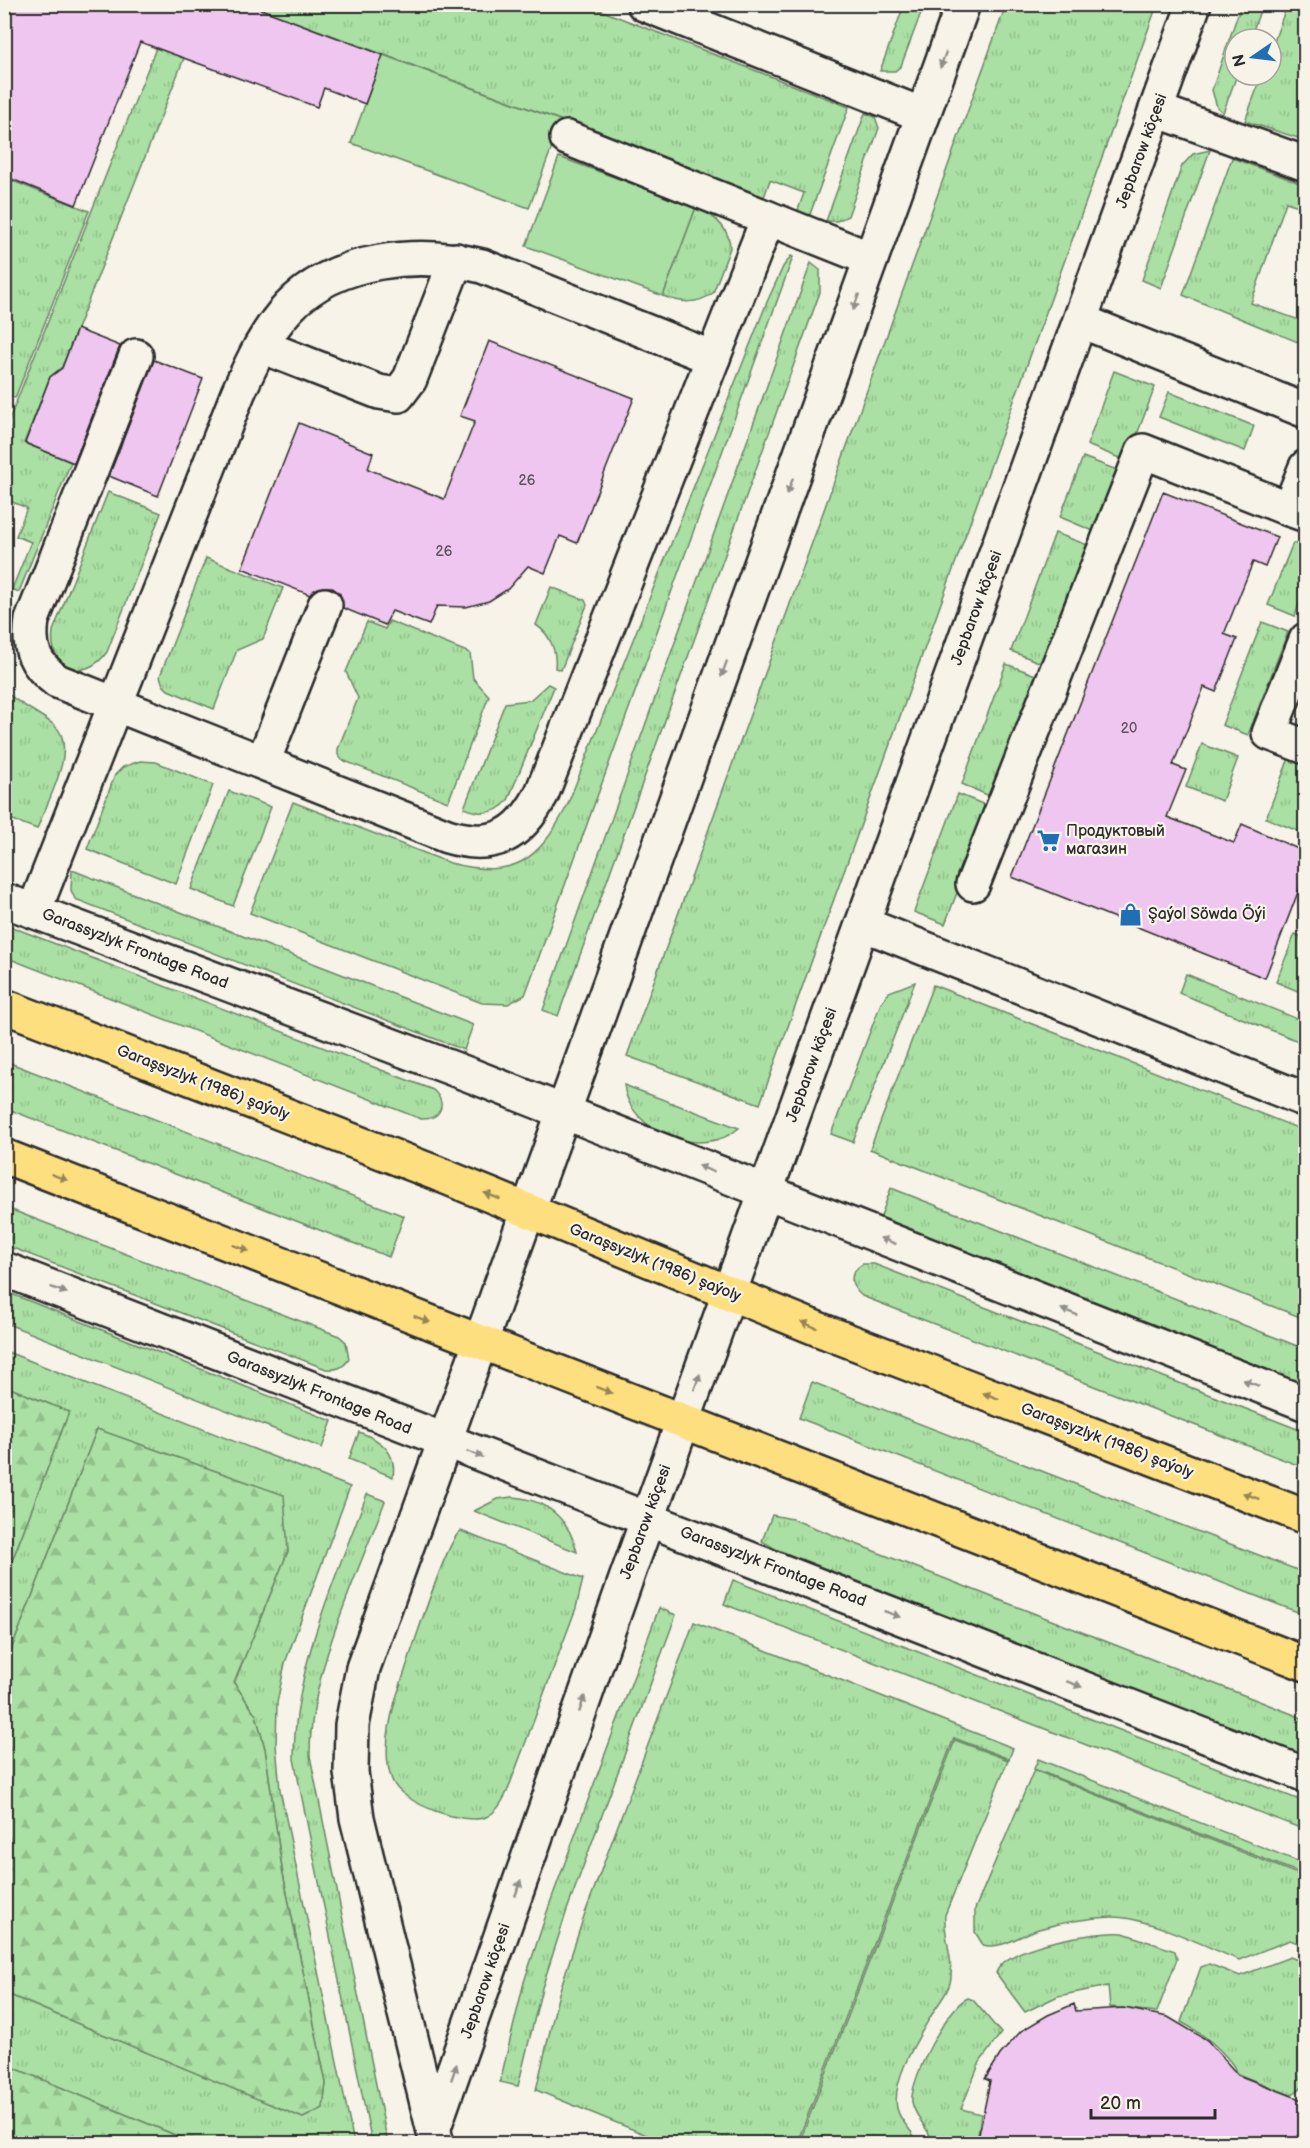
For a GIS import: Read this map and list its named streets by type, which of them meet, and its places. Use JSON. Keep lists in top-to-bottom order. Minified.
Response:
{"streets":{"main road":["Garaşsyzlyk (1986) şaýoly"],"street":["Jepbarow köçesi","Garassyzlyk Frontage Road"]},"crossings":[["Jepbarow köçesi","Garassyzlyk Frontage Road"],["Jepbarow köçesi","Garaşsyzlyk (1986) şaýoly"]],"places":{"supermarket":["Продуктовый магазин"],"shop":["Şaýol Söwda Öýi"]},"house_numbers":["26","26","20"],"scale_bar":"20 m","north":"left"}
